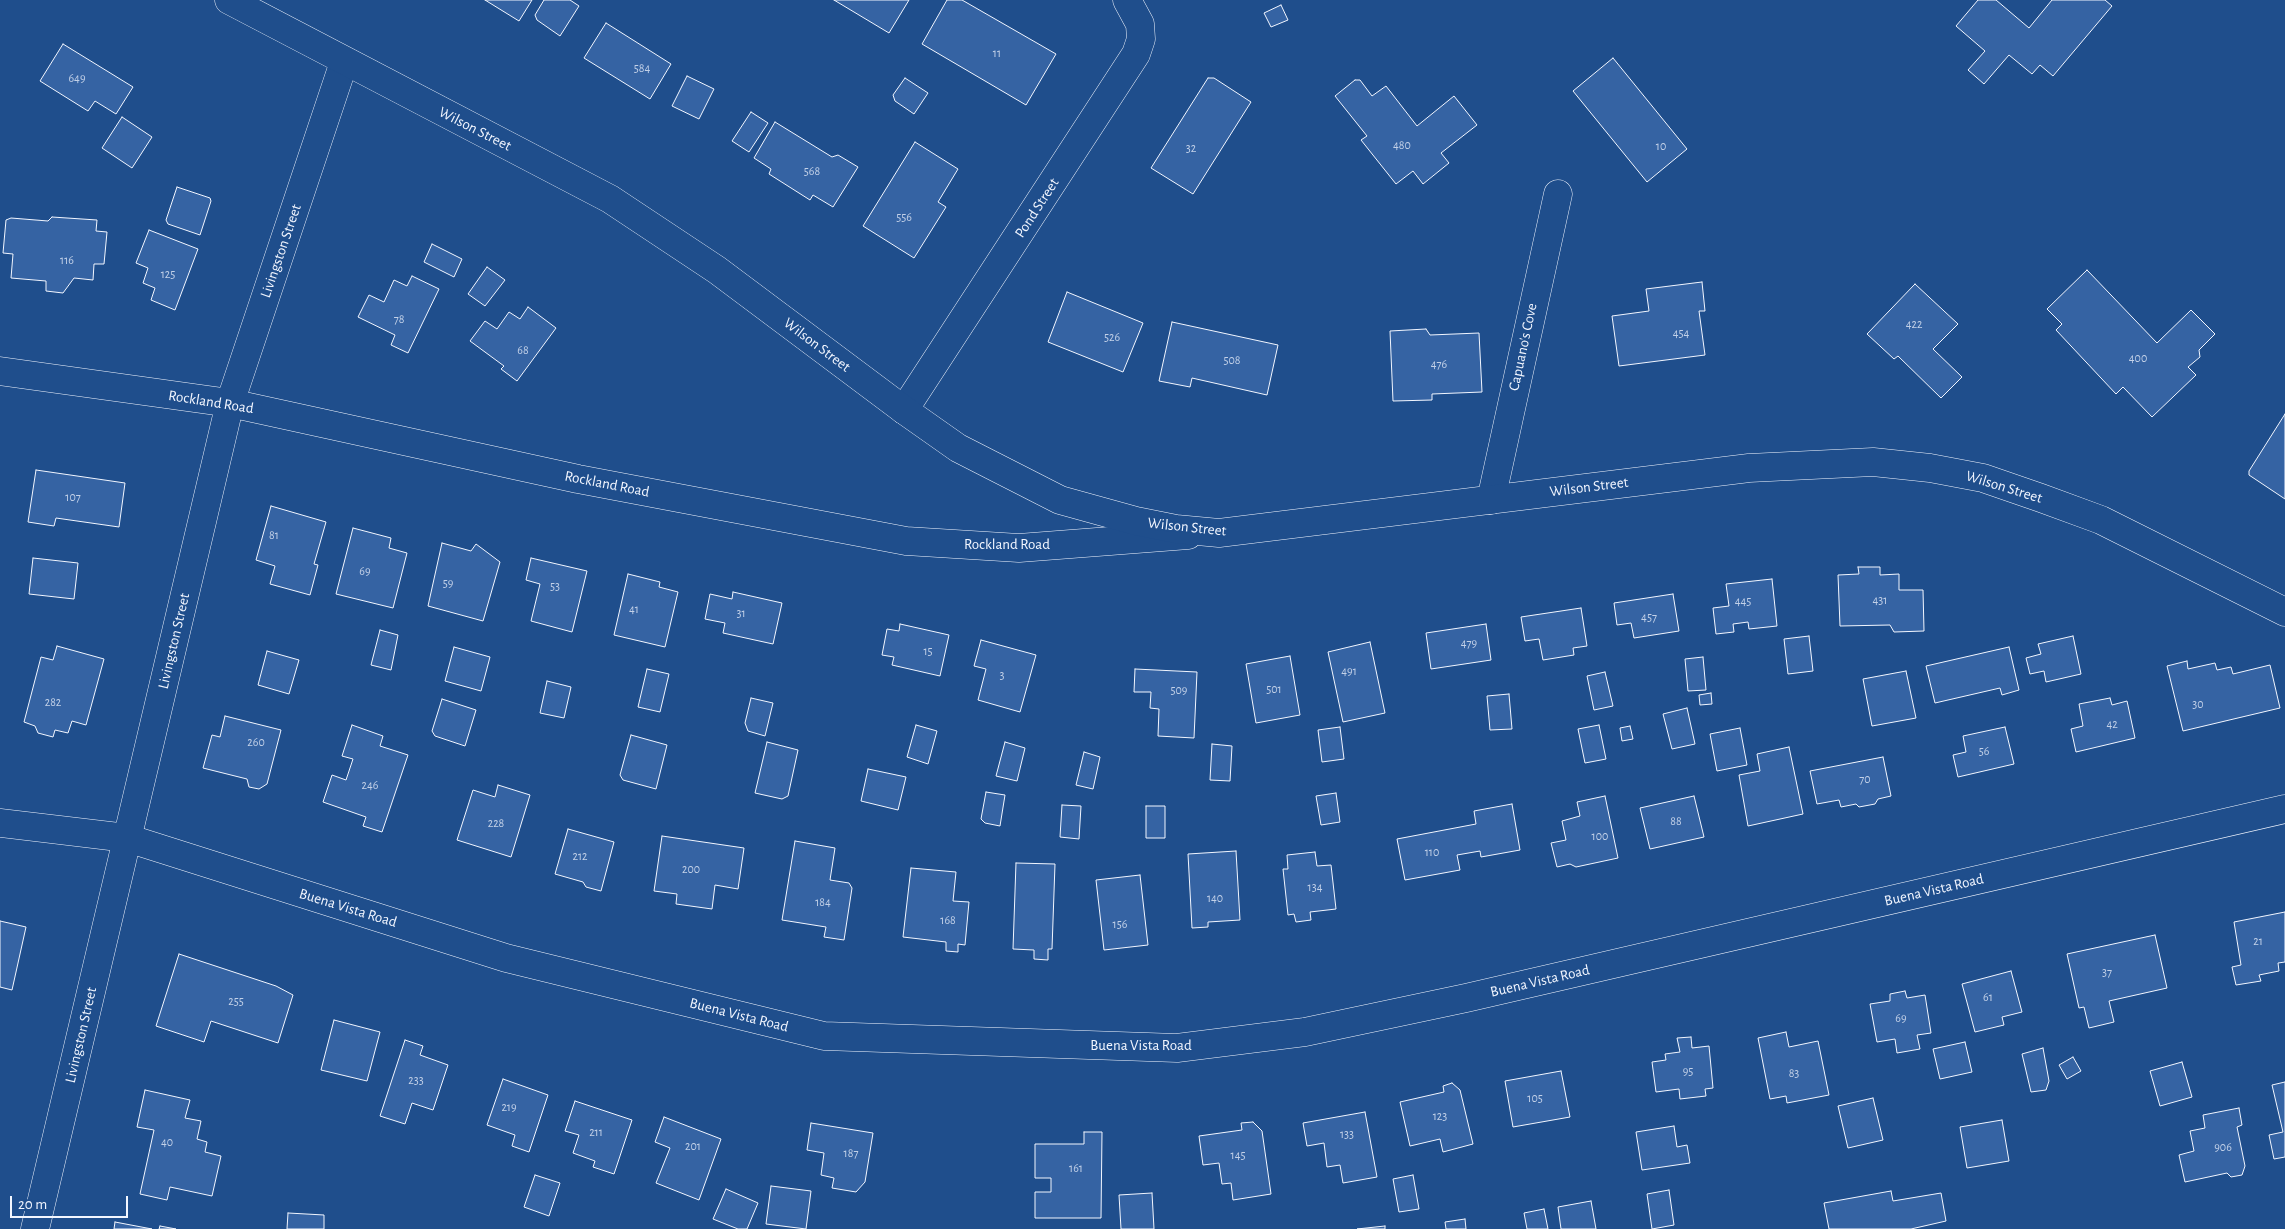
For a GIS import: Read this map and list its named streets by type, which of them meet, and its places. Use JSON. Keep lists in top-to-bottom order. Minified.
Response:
{"streets":{"street":["Wilson Street","Pond Street","Livingston Street","Capuano's Cove","Rockland Road","Buena Vista Road"]},"crossings":[["Wilson Street","Pond Street"],["Wilson Street","Livingston Street"],["Wilson Street","Capuano's Cove"],["Wilson Street","Rockland Road"],["Livingston Street","Rockland Road"],["Livingston Street","Buena Vista Road"]],"house_numbers":["11","584","649","480","10","32","568","556","116","125","78","422","454","526","68","400","508","476","107","81","69","59","53","431","445","41","31","457","479","15","491","3","501","509","282","30","42","260","56","70","246","88","228","100","110","212","200","134","140","184","168","156","21","37","61","255","69","95","83","233","105","219","123","211","133","40","201","906","187","145","161"],"scale_bar":"20 m"}
